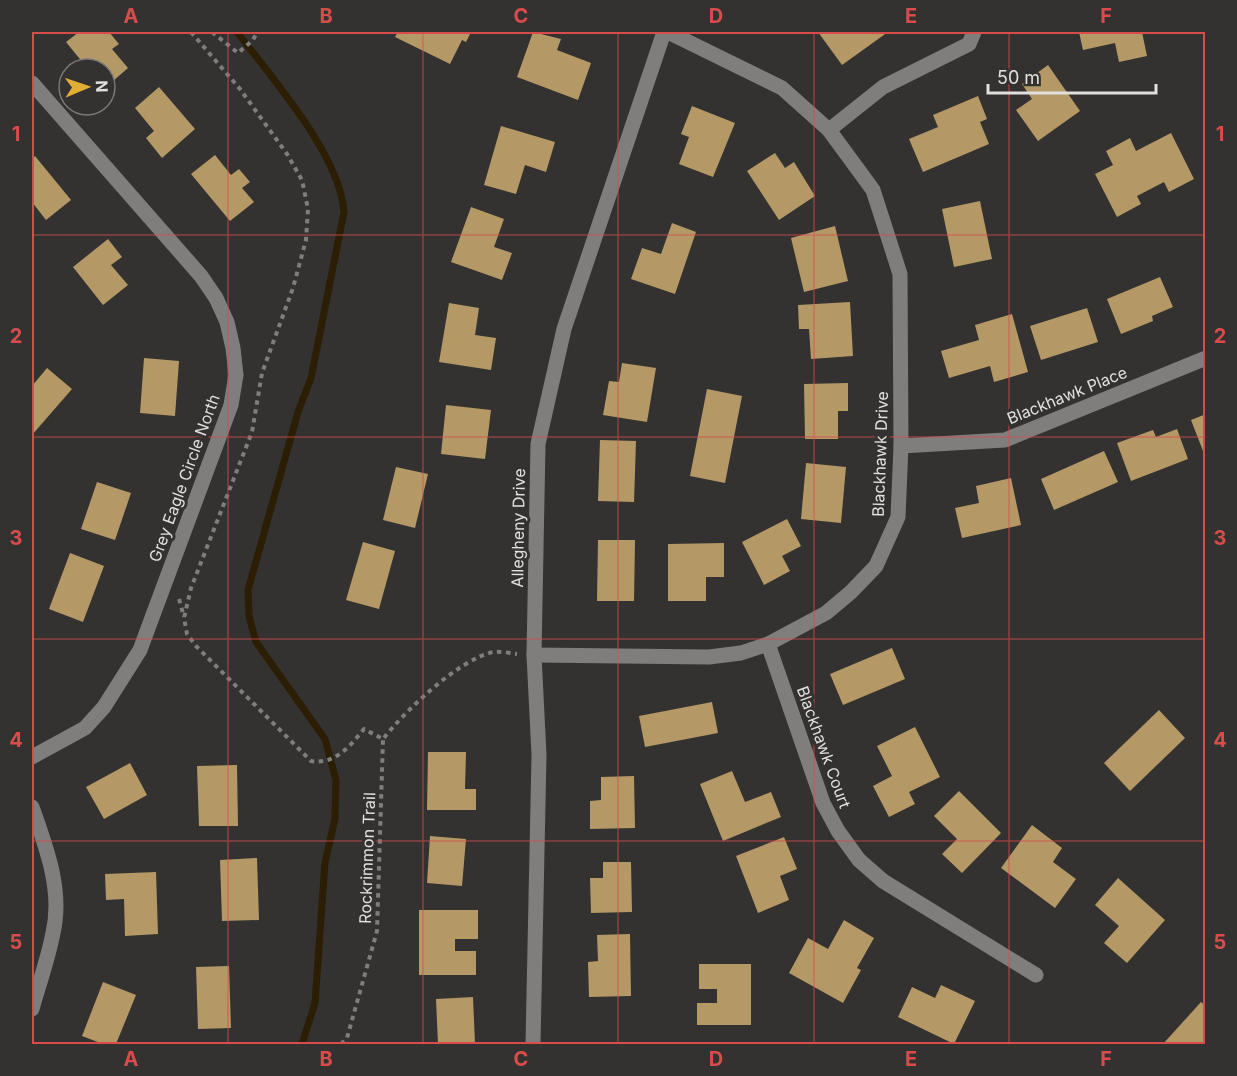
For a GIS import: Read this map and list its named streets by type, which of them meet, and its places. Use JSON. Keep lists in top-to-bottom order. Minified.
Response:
{"streets":{"street":["Blackhawk Place","Blackhawk Drive","Grey Eagle Circle North","Allegheny Drive","Blackhawk Court"],"path":["Rockrimmon Trail"]},"crossings":[["Blackhawk Place","Blackhawk Drive"],["Blackhawk Drive","Allegheny Drive"],["Blackhawk Drive","Blackhawk Court"]],"scale_bar":"50 m","north":"right","grid":{"columns":["A","B","C","D","E","F"],"rows":["1","2","3","4","5"]}}
